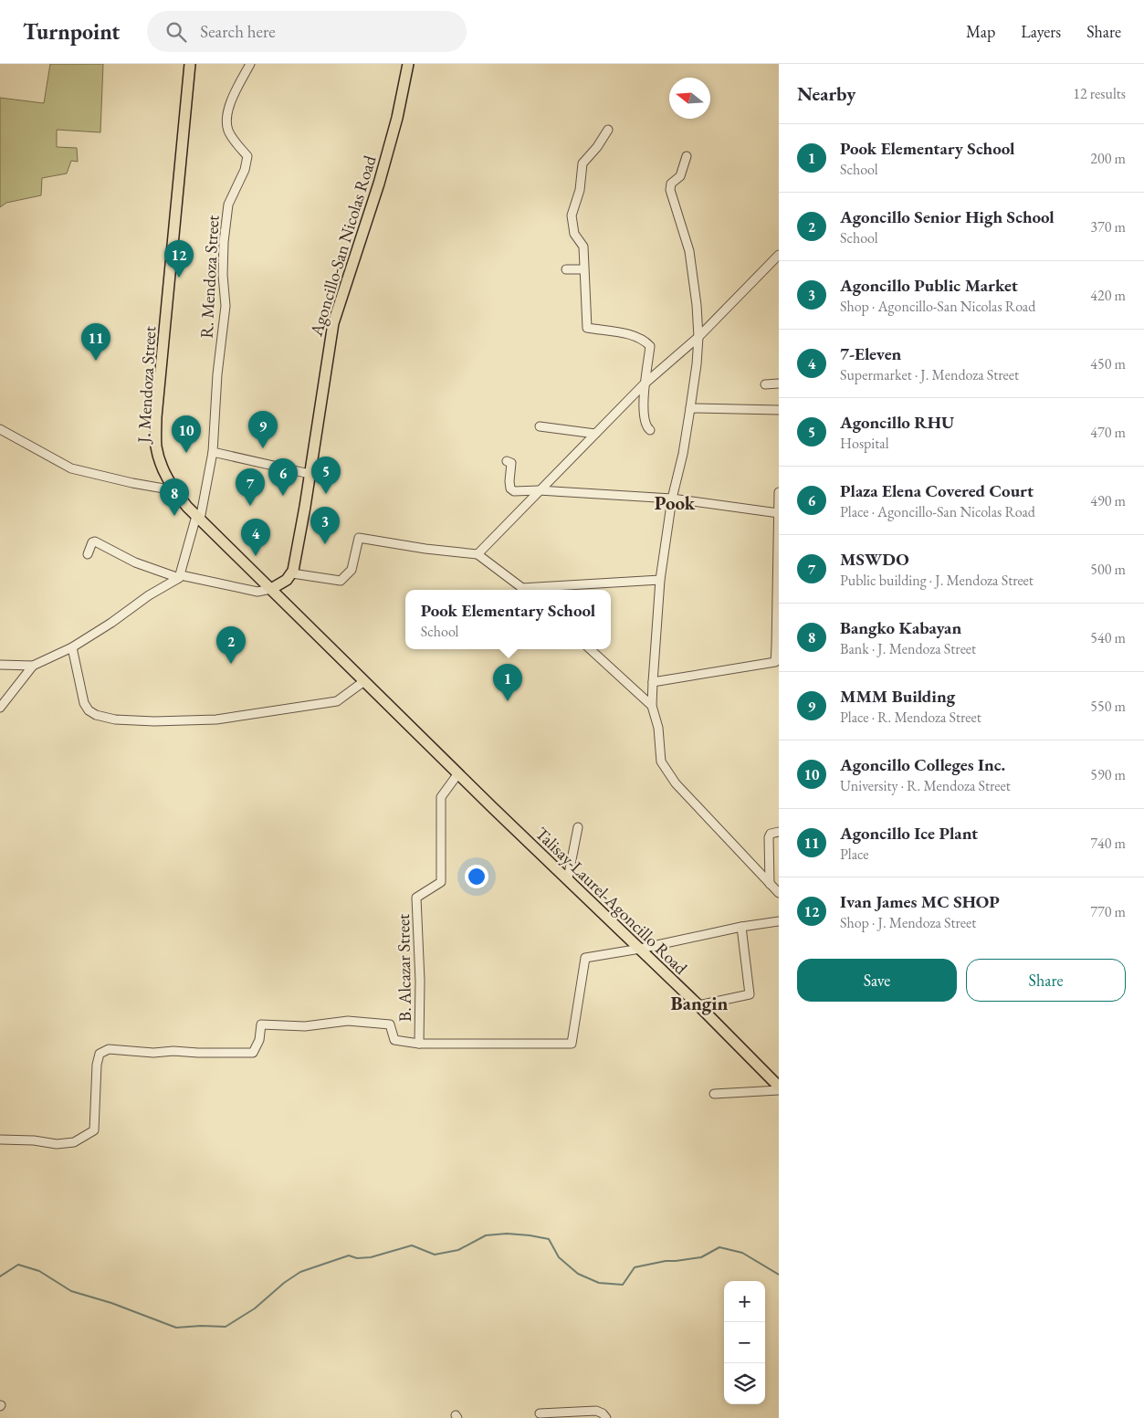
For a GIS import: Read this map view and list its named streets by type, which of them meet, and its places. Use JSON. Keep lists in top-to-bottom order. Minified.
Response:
{"streets":{"main road":["Agoncillo-San Nicolas Road","J. Mendoza Street","Talisay-Laurel-Agoncillo Road"],"street":["R. Mendoza Street","B. Alcazar Street"]},"crossings":[["R. Mendoza Street","J. Mendoza Street"],["J. Mendoza Street","Talisay-Laurel-Agoncillo Road"],["Talisay-Laurel-Agoncillo Road","B. Alcazar Street"]],"districts":["Pook","Bangin"],"north":"left","page":{"header":"Turnpoint","search":"Search here","nav":["Map","Layers","Share"],"heading":["Nearby","12 results"],"list":[{"mark":"1","name":"Pook Elementary School","note":"School","value":"200 m"},{"mark":"2","name":"Agoncillo Senior High School","note":"School","value":"370 m"},{"mark":"3","name":"Agoncillo Public Market","note":"Shop · Agoncillo-San Nicolas Road","value":"420 m"},{"mark":"4","name":"7-Eleven","note":"Supermarket · J. Mendoza Street","value":"450 m"},{"mark":"5","name":"Agoncillo RHU","note":"Hospital","value":"470 m"},{"mark":"6","name":"Plaza Elena Covered Court","note":"Place · Agoncillo-San Nicolas Road","value":"490 m"},{"mark":"7","name":"MSWDO","note":"Public building · J. Mendoza Street","value":"500 m"},{"mark":"8","name":"Bangko Kabayan","note":"Bank · J. Mendoza Street","value":"540 m"},{"mark":"9","name":"MMM Building","note":"Place · R. Mendoza Street","value":"550 m"},{"mark":"10","name":"Agoncillo Colleges Inc.","note":"University · R. Mendoza Street","value":"590 m"},{"mark":"11","name":"Agoncillo Ice Plant","note":"Place","value":"740 m"},{"mark":"12","name":"Ivan James MC SHOP","note":"Shop · J. Mendoza Street","value":"770 m"}],"pins":["12","11","9","10","5","6","7","8","3","4","2","1"],"popup":["Pook Elementary School","School"],"buttons":["Save","Share"],"map_buttons":["+","−"]}}
